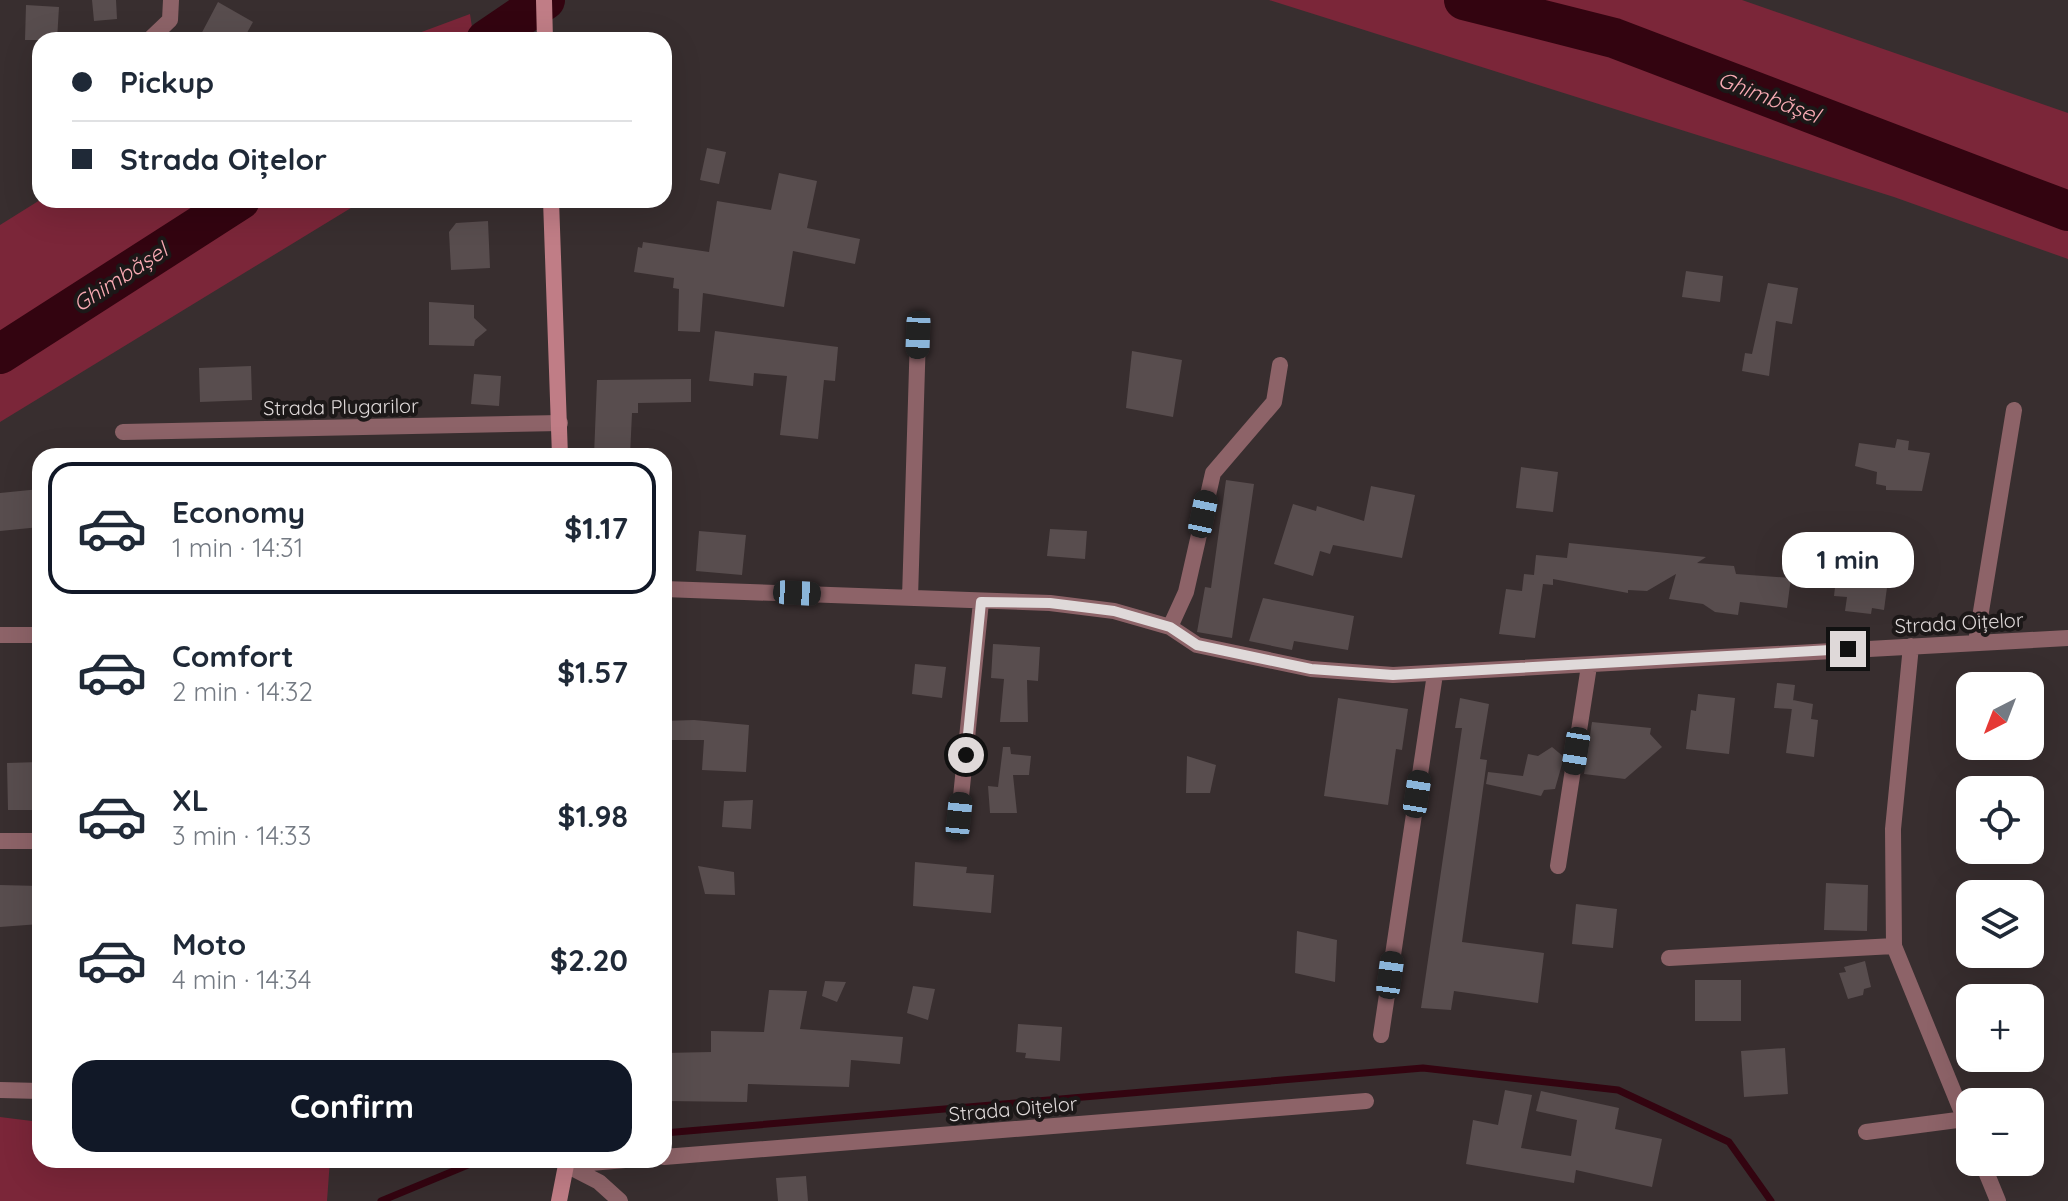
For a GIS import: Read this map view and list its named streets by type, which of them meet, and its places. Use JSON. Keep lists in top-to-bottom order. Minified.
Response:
{"streets":{"street":["Strada Plugarilor","Strada Oițelor"]},"water":["Ghimbășel"],"north":"bottom left","page":{"banner":["Pickup","Strada Oițelor"],"list":[{"name":"Economy","note":"1 min · 14:31","value":"$1.17"},{"name":"Comfort","note":"2 min · 14:32","value":"$1.57"},{"name":"XL","note":"3 min · 14:33","value":"$1.98"},{"name":"Moto","note":"4 min · 14:34","value":"$2.20"}],"bubble":"1 min","map_buttons":["+","−"],"buttons":"Confirm"}}
